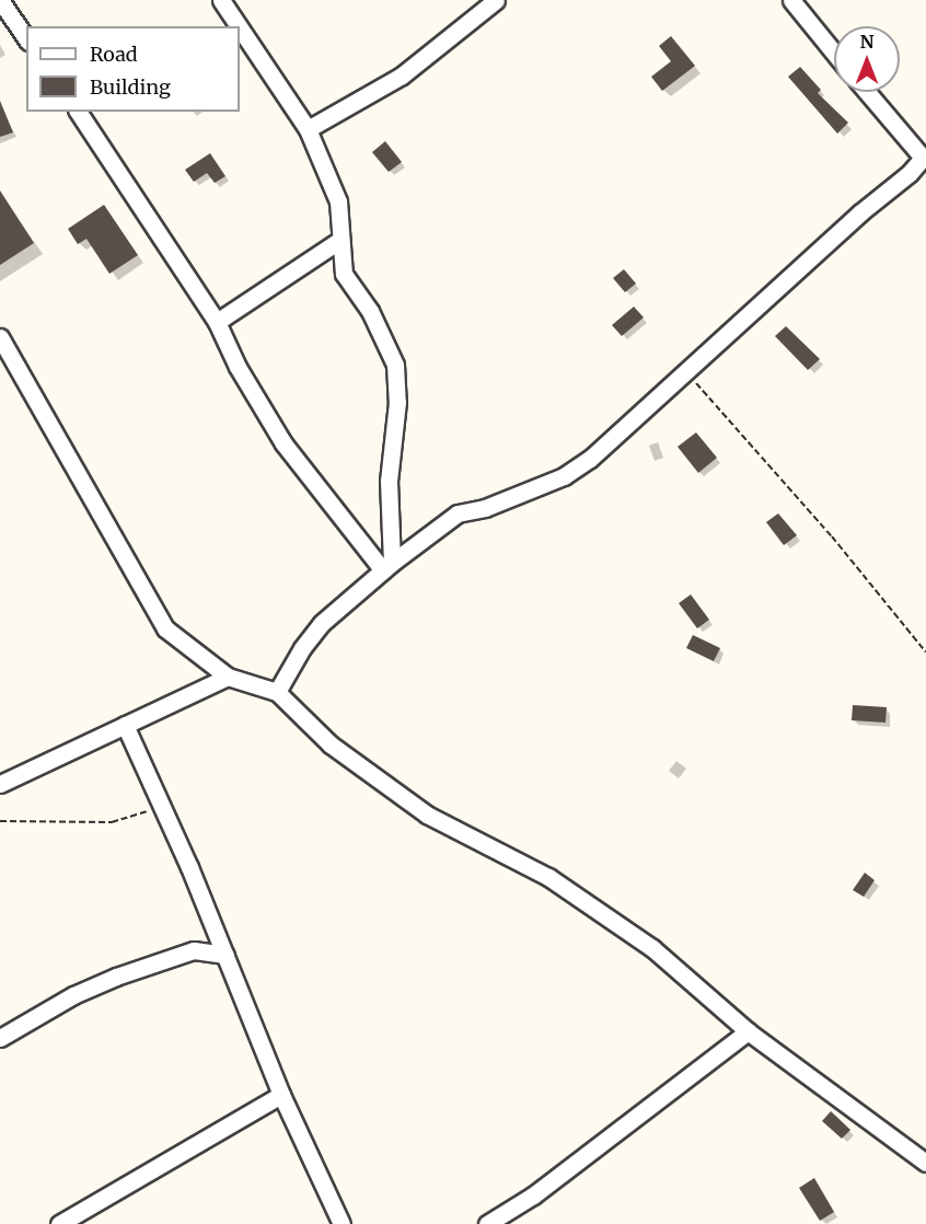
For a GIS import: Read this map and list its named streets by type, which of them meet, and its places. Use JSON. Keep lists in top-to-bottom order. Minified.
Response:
{"legend":["Road","Building"],"north":"top"}
